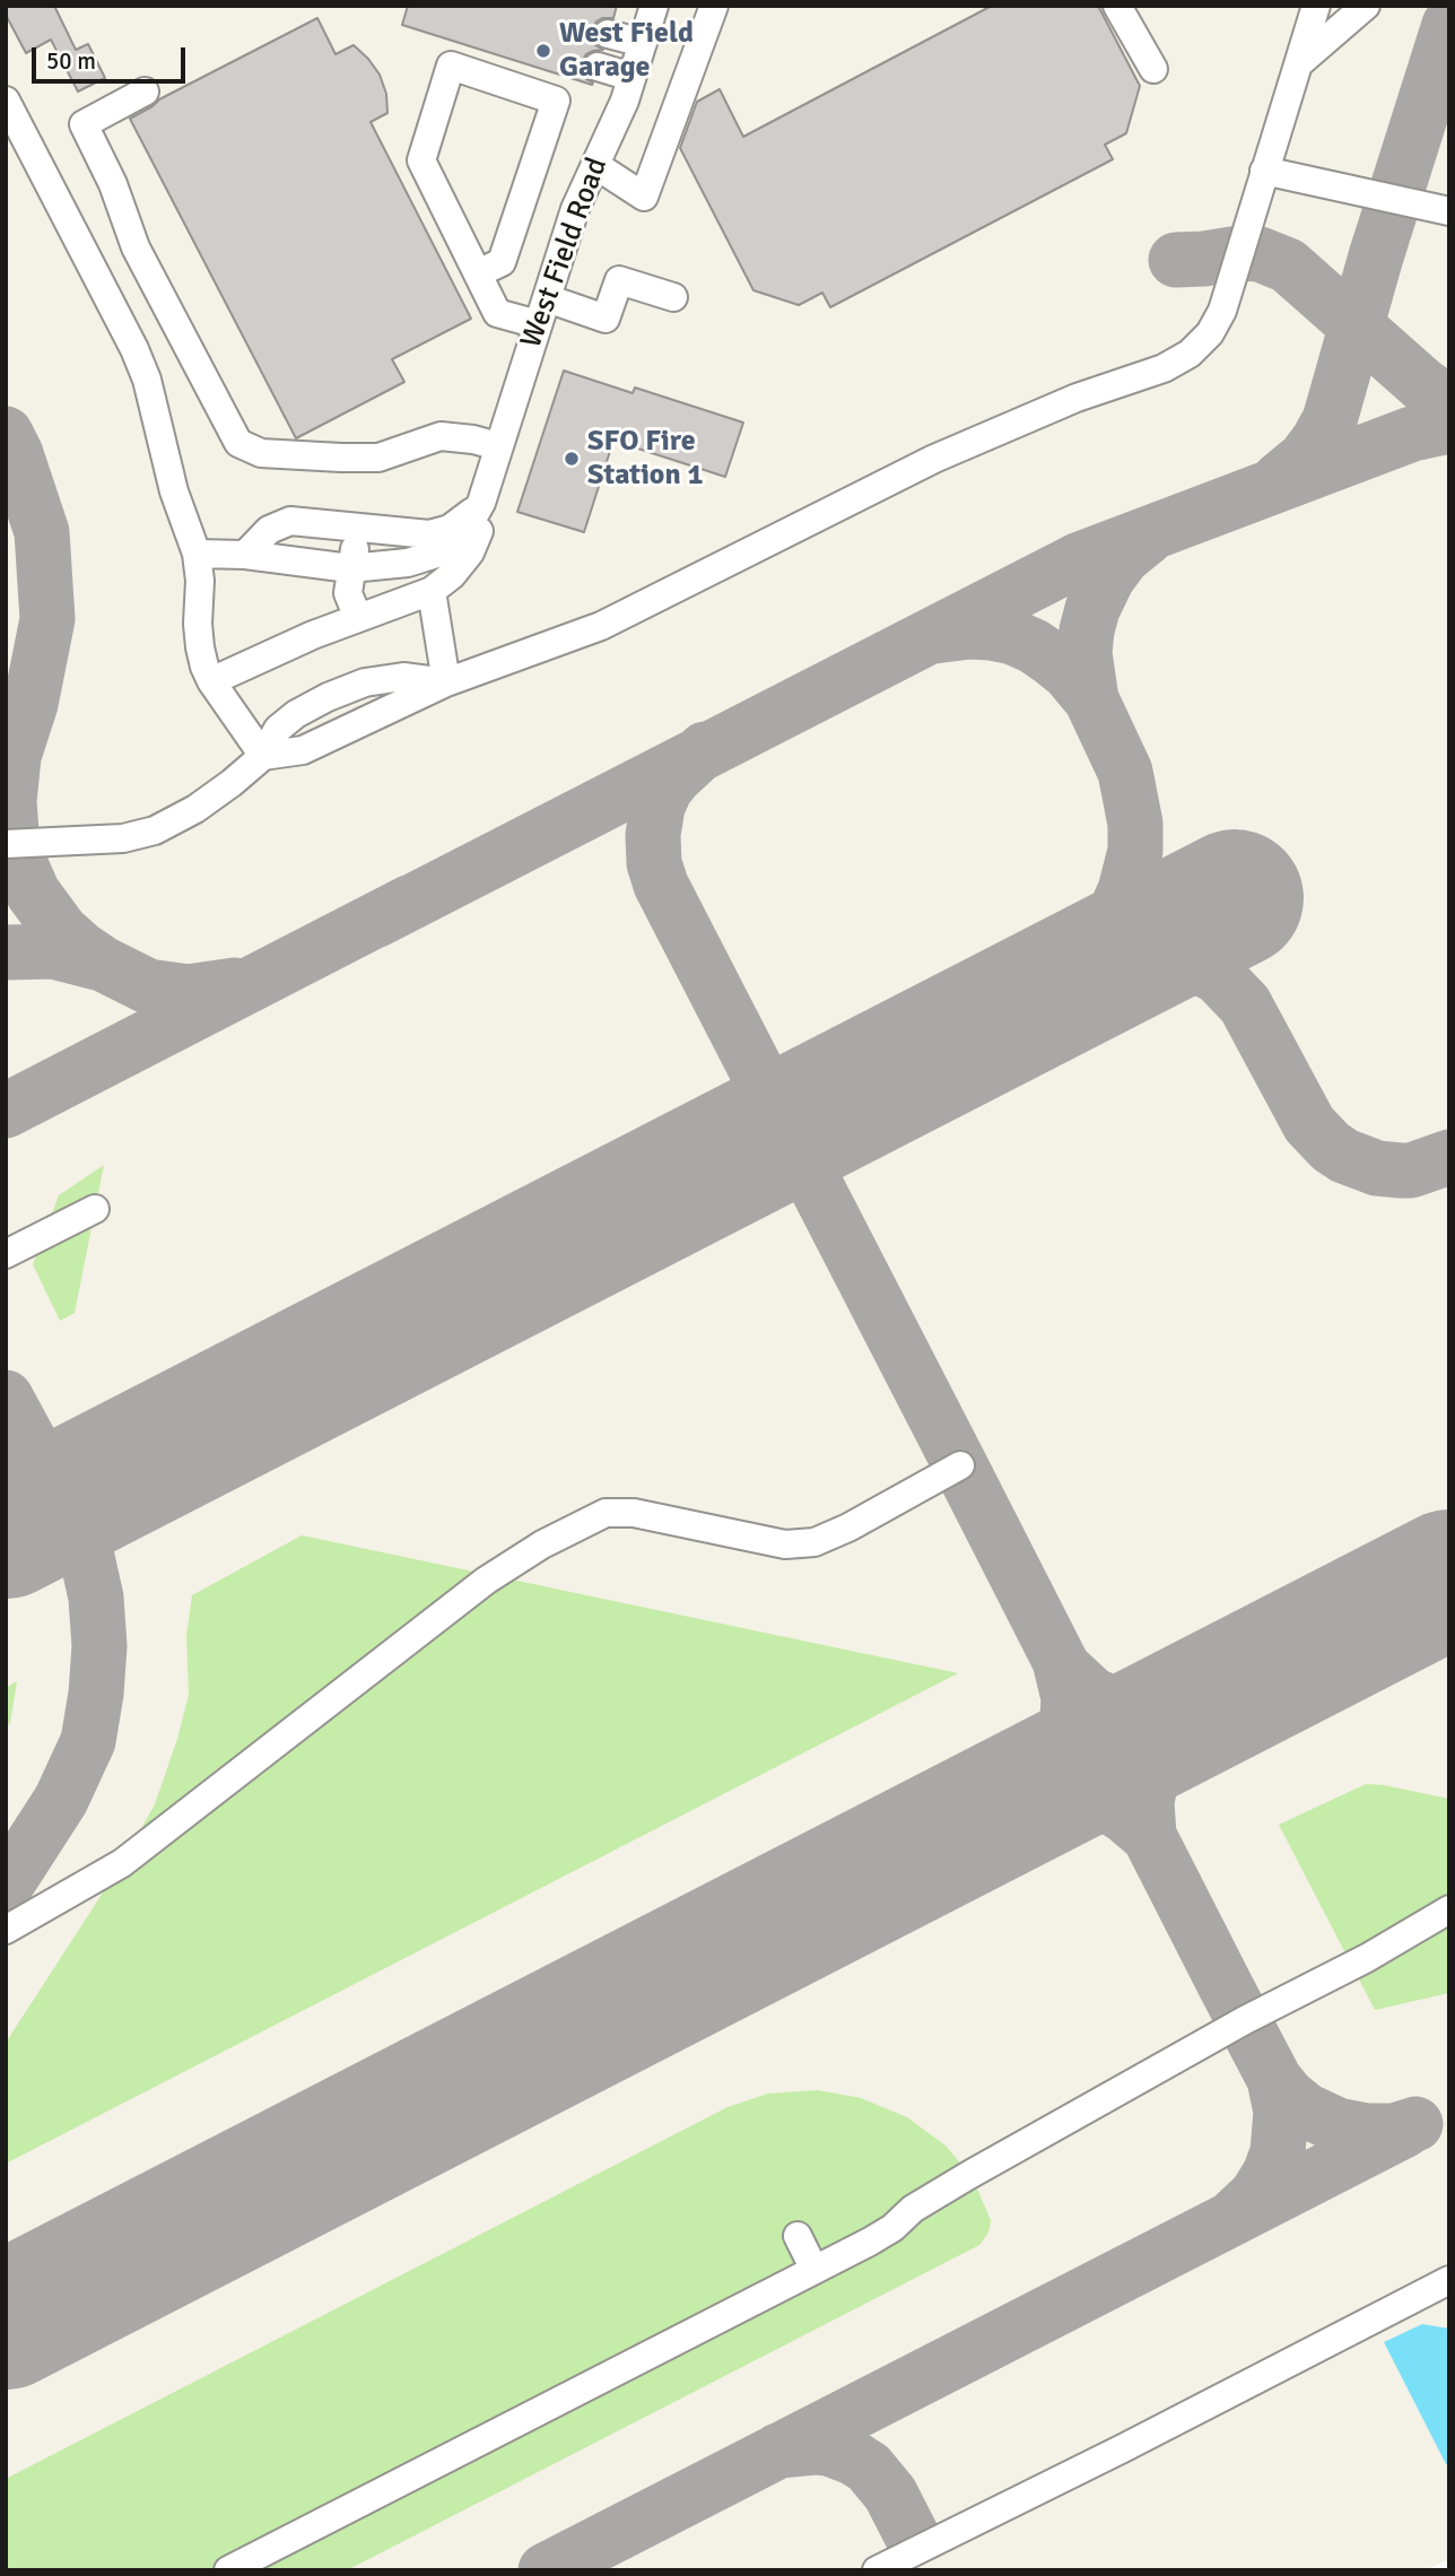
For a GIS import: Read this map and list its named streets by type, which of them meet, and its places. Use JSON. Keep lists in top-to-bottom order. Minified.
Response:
{"streets":{"street":["West Field Road"]},"places":["West Field Garage","SFO Fire Station 1"],"scale_bar":"50 m"}
